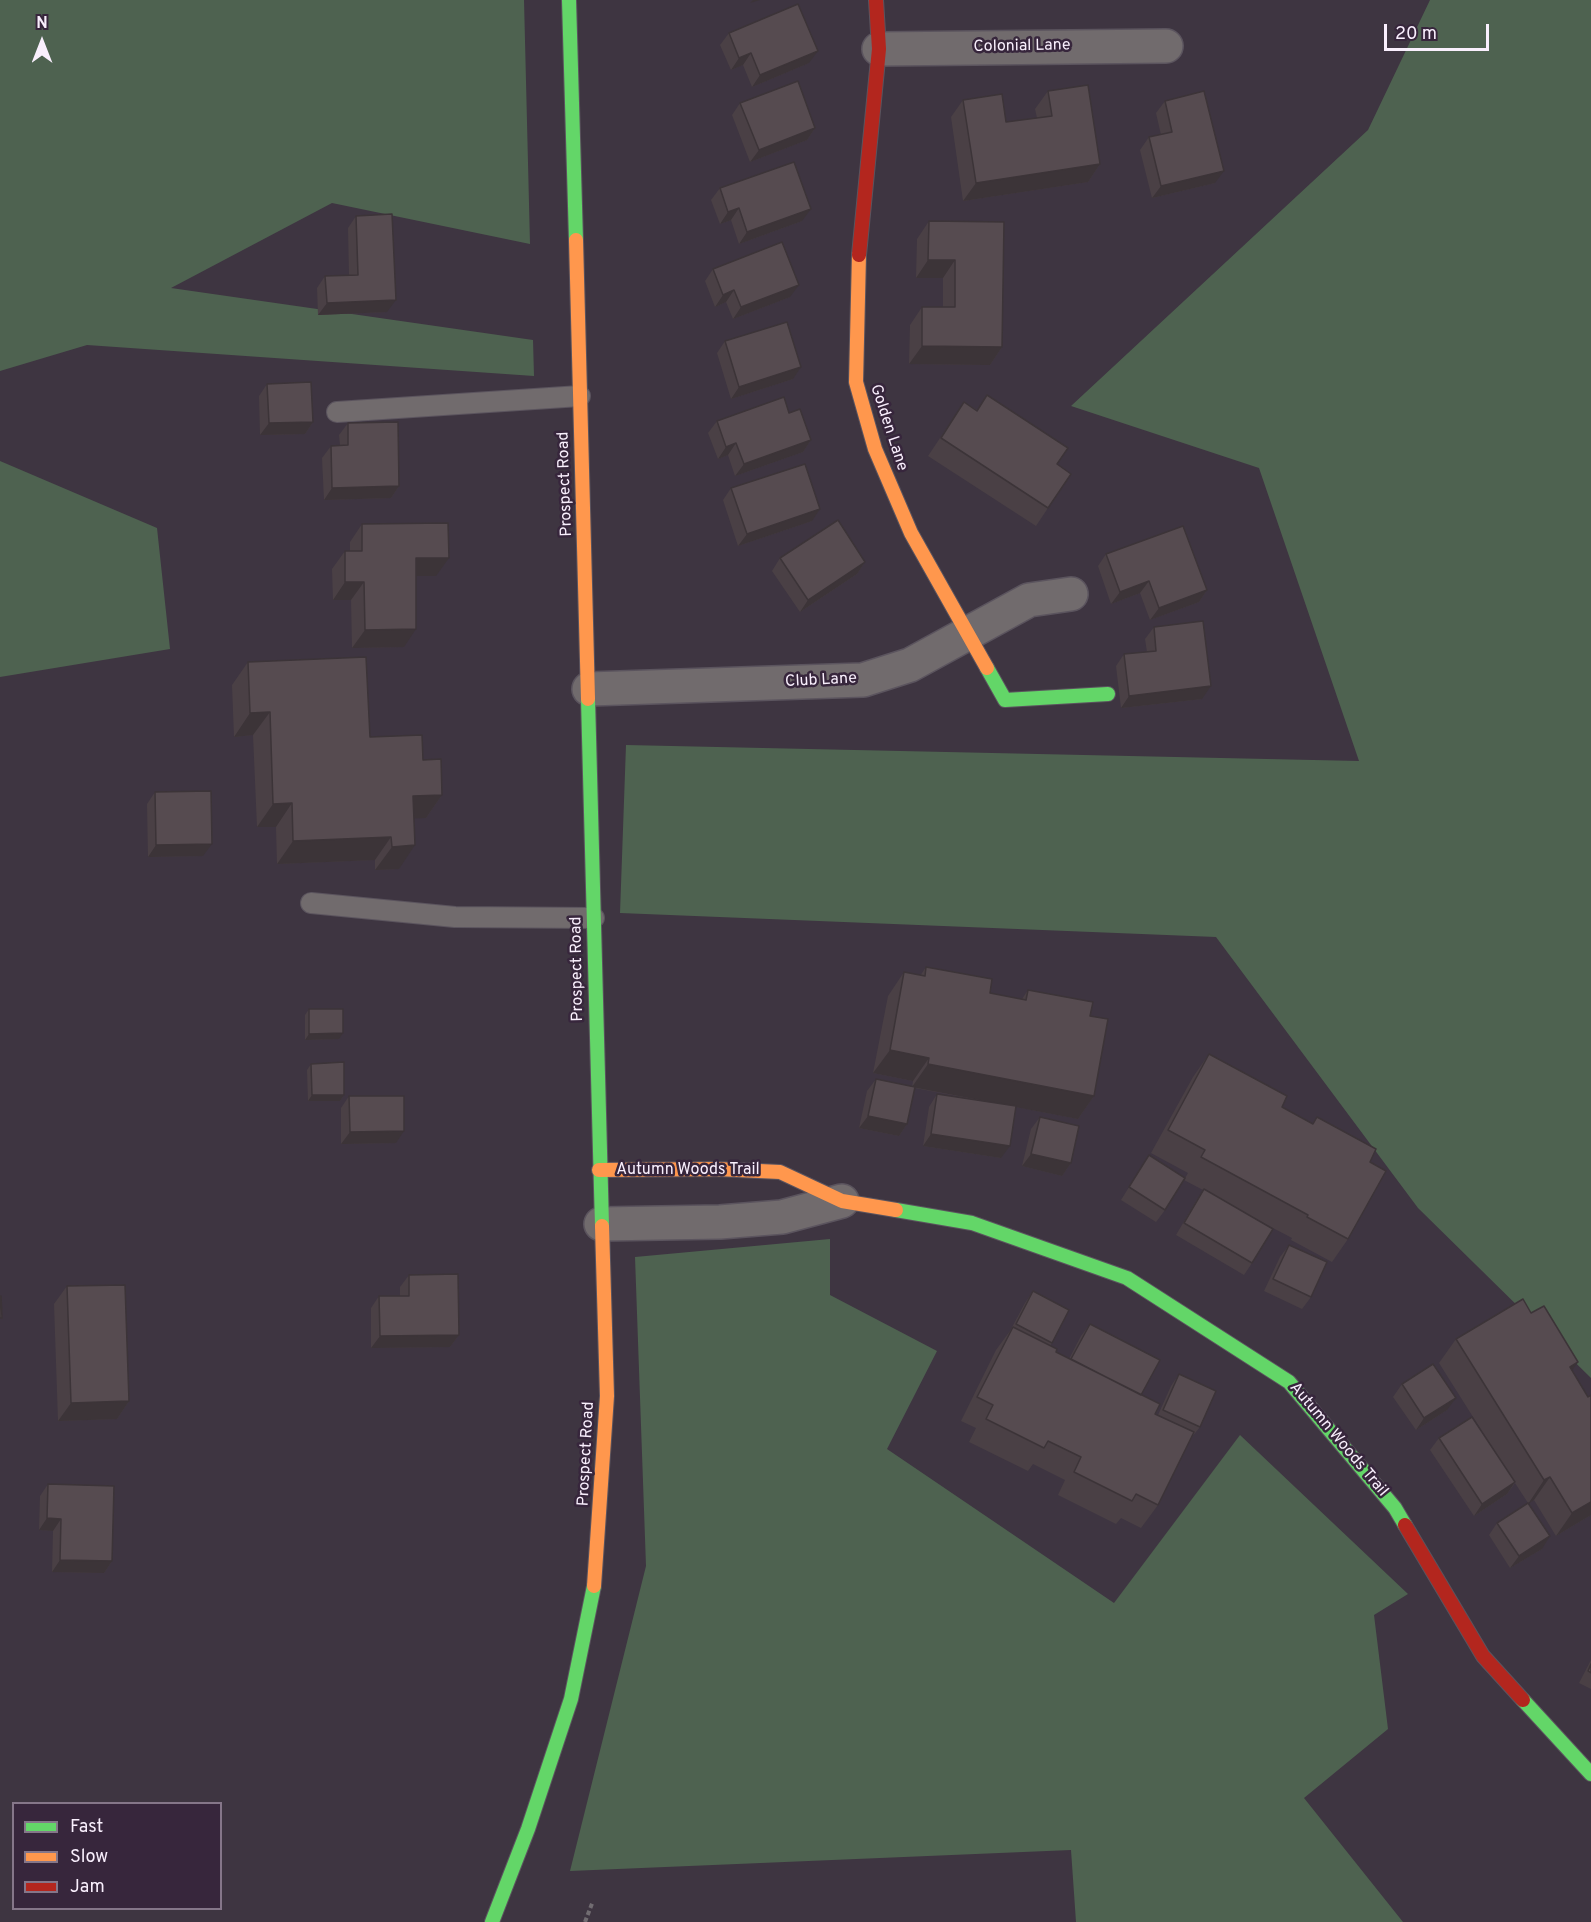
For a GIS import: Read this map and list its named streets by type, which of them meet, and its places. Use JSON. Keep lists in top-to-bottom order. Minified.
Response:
{"streets":{"street":["Colonial Lane","Golden Lane","Prospect Road","Club Lane","Autumn Woods Trail"]},"crossings":[["Colonial Lane","Golden Lane"],["Golden Lane","Club Lane"],["Prospect Road","Club Lane"],["Prospect Road","Autumn Woods Trail"]],"legend":["Fast","Slow","Jam"],"scale_bar":"20 m","north":"top"}
